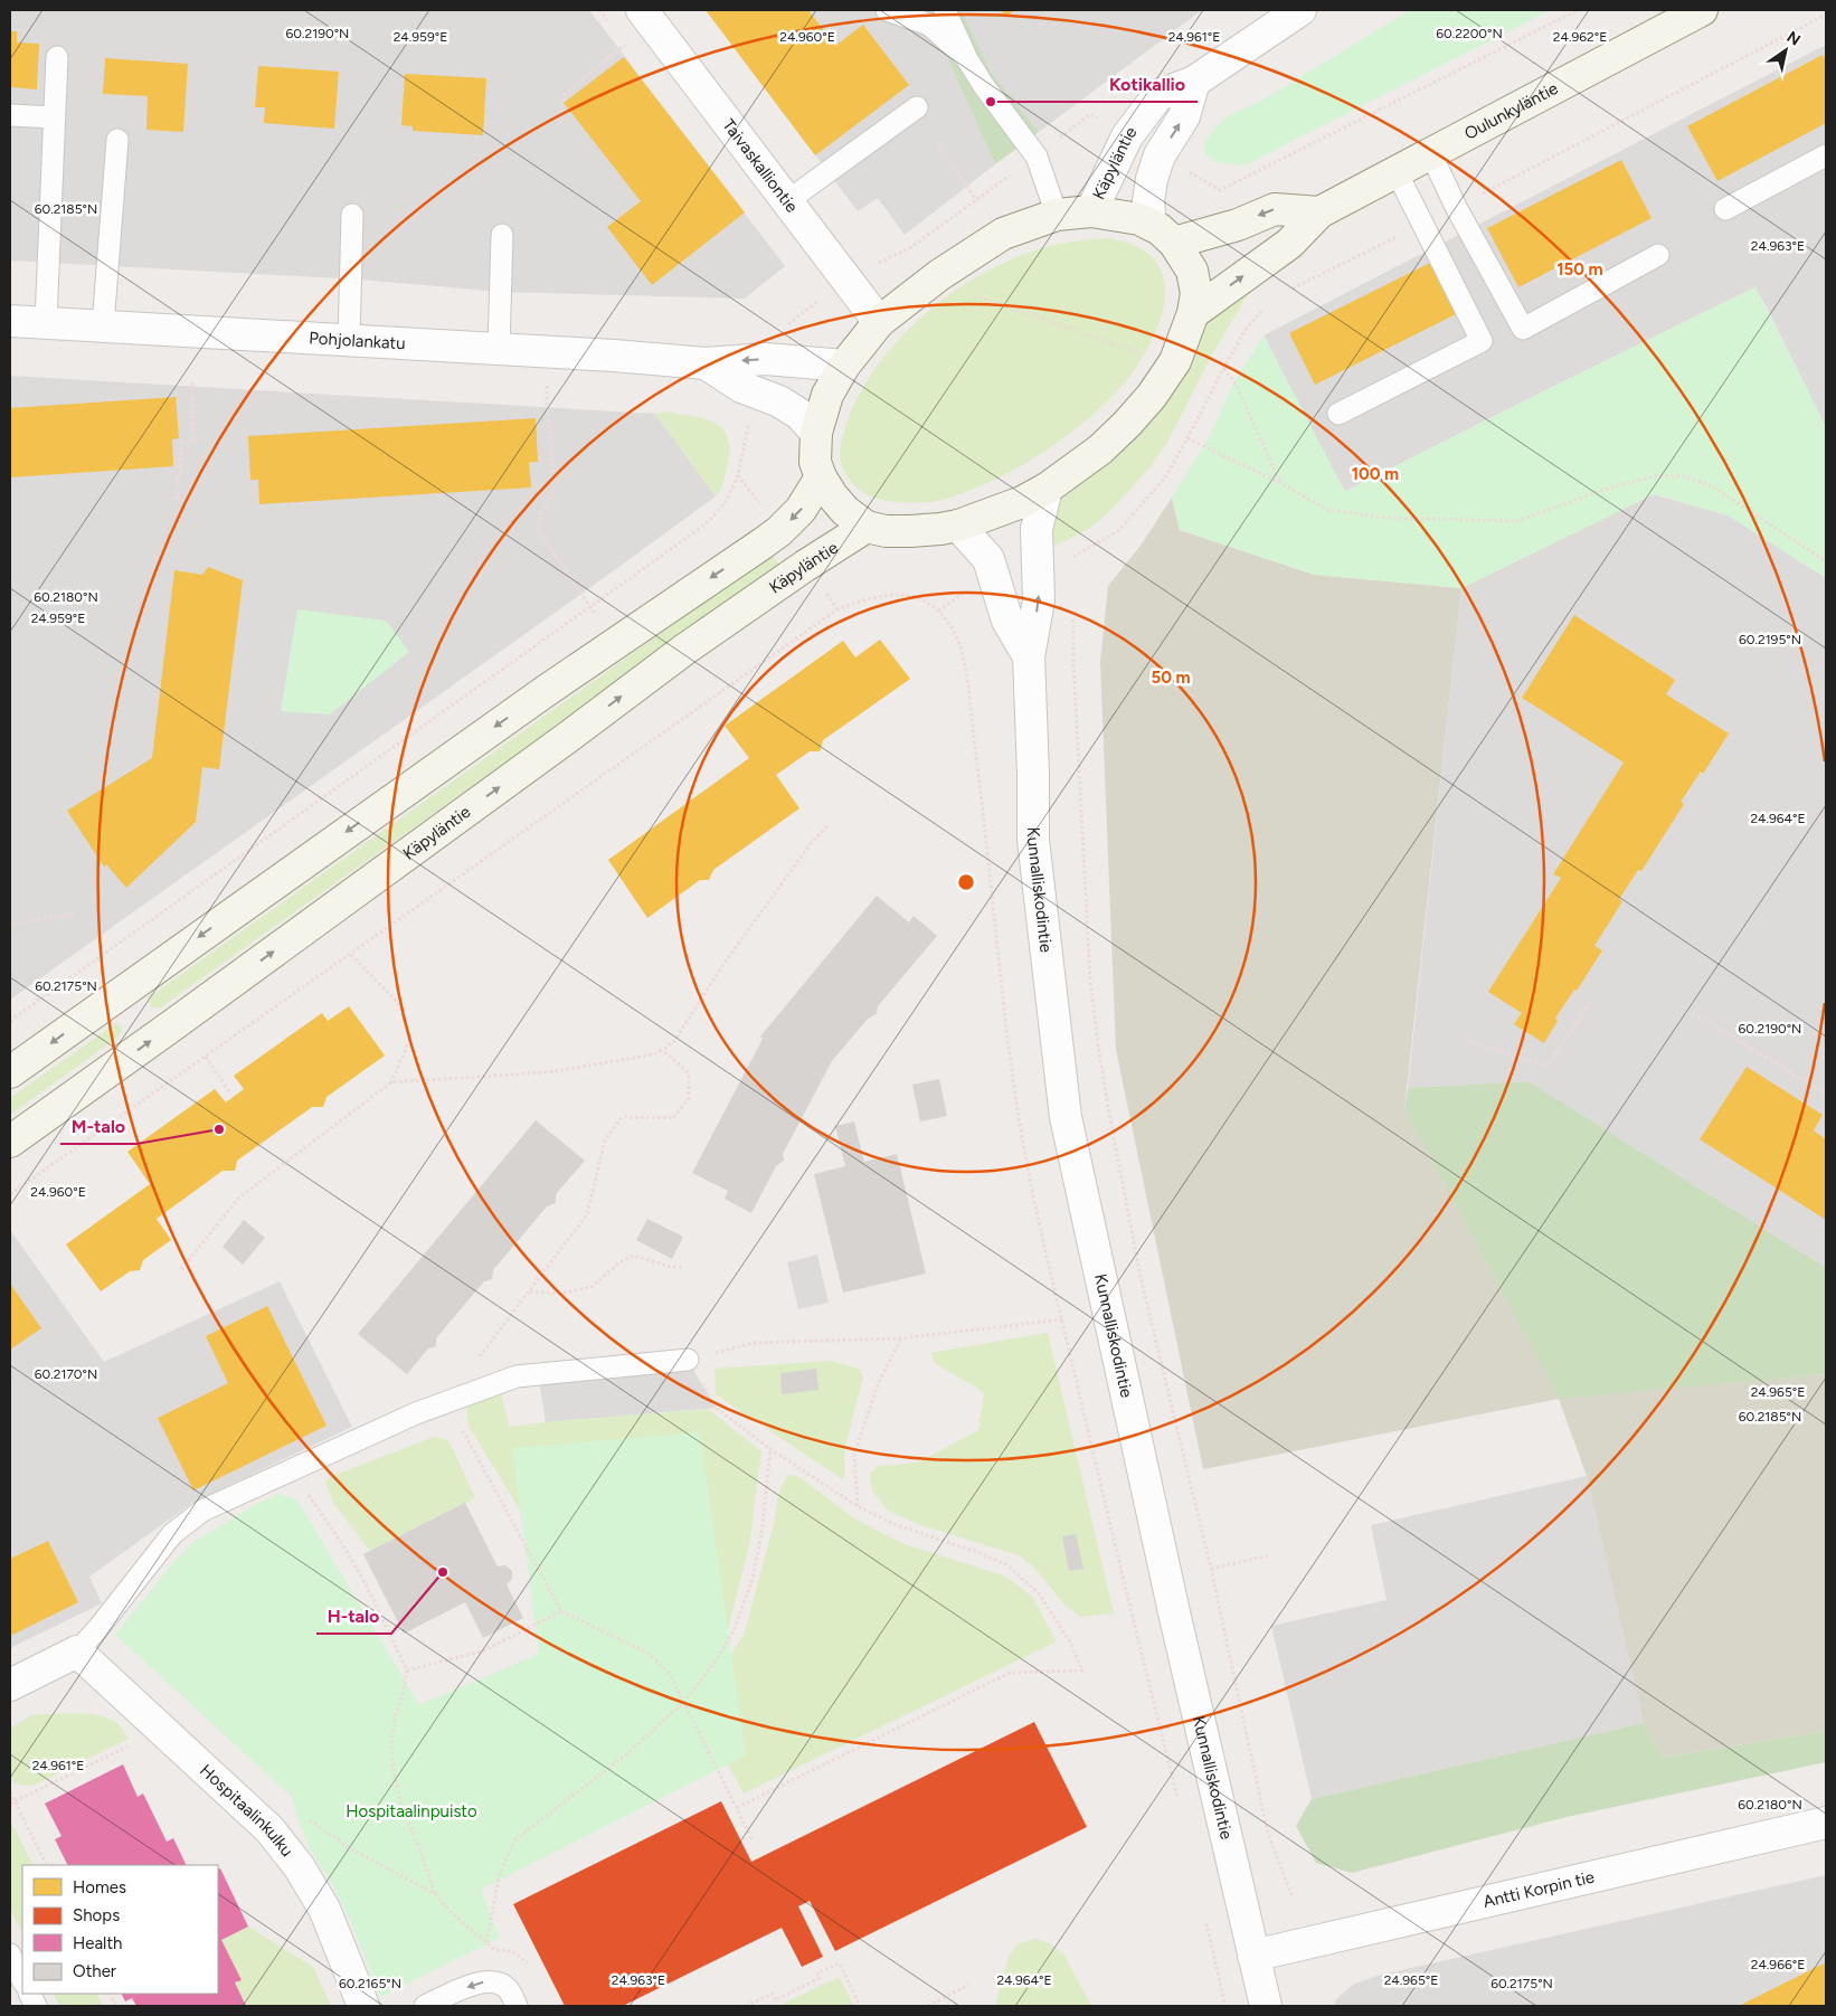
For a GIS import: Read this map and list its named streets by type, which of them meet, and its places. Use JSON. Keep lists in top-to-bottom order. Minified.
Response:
{"streets":{"main road":["Oulunkyläntie","Käpyläntie"],"street":["Taivaskalliontie","Pohjolankatu","Kunnalliskodintie","Hospitaalinkulku","Antti Korpin tie"]},"crossings":[["Kunnalliskodintie","Antti Korpin tie"]],"one_way":["Käpyläntie"],"parks":["Hospitaalinpuisto"],"places":["Kotikallio","M-talo","H-talo"],"legend":["Homes","Shops","Health","Other"],"north":"top right","coordinates":["60.2190°N","60.2200°N","24.959°E","24.960°E","24.961°E","24.962°E","60.2185°N","24.963°E","60.2180°N","60.2195°N","24.964°E","60.2175°N","60.2170°N","24.965°E","24.966°E","60.2165°N"],"rings":["150 m","100 m","50 m"]}
